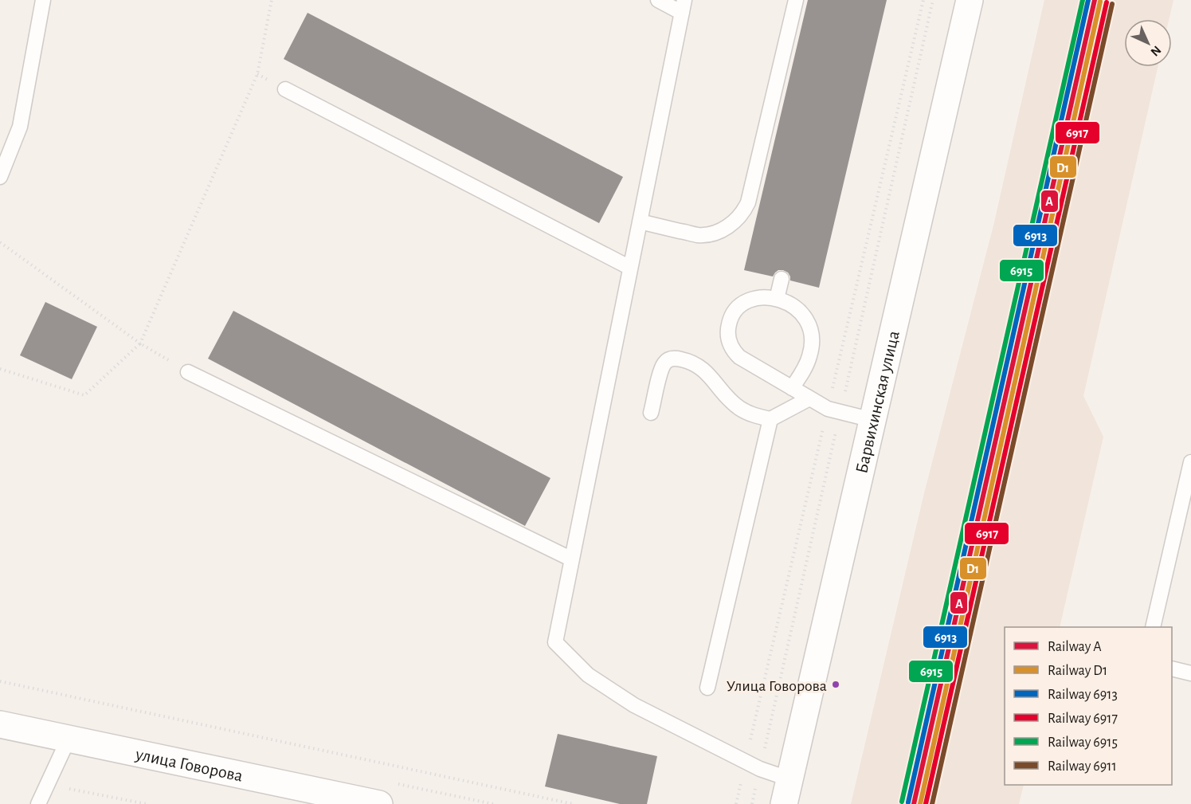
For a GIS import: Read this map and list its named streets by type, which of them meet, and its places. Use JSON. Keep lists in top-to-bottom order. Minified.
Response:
{"streets":{"street":["Барвихинская улица","улица Говорова"]},"places":["Улица Говорова"],"lines":["rail line A","rail line 6913","rail line 6915","rail line D1","rail line 6917","rail line 6911"],"legend":["Railway A","Railway D1","Railway 6913","Railway 6917","Railway 6915","Railway 6911"],"north":"bottom right"}
